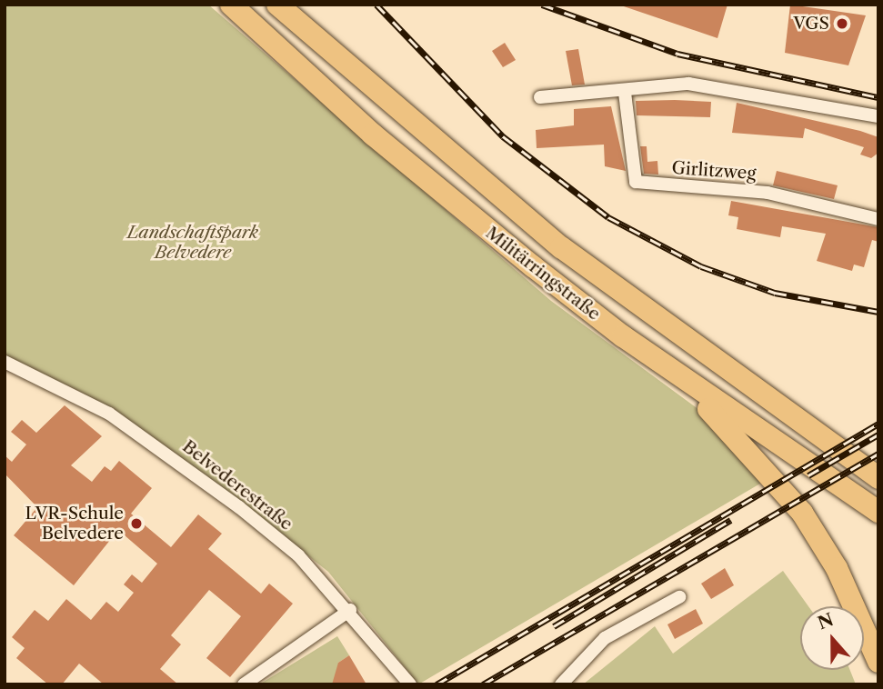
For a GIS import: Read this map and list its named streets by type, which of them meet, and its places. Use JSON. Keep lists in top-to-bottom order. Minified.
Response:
{"streets":{"highway":["Militärringstraße"],"street":["Girlitzweg","Belvederestraße"]},"parks":["Landschaftspark Belvedere"],"places":["VGS","LVR-Schule Belvedere"],"north":"top"}
